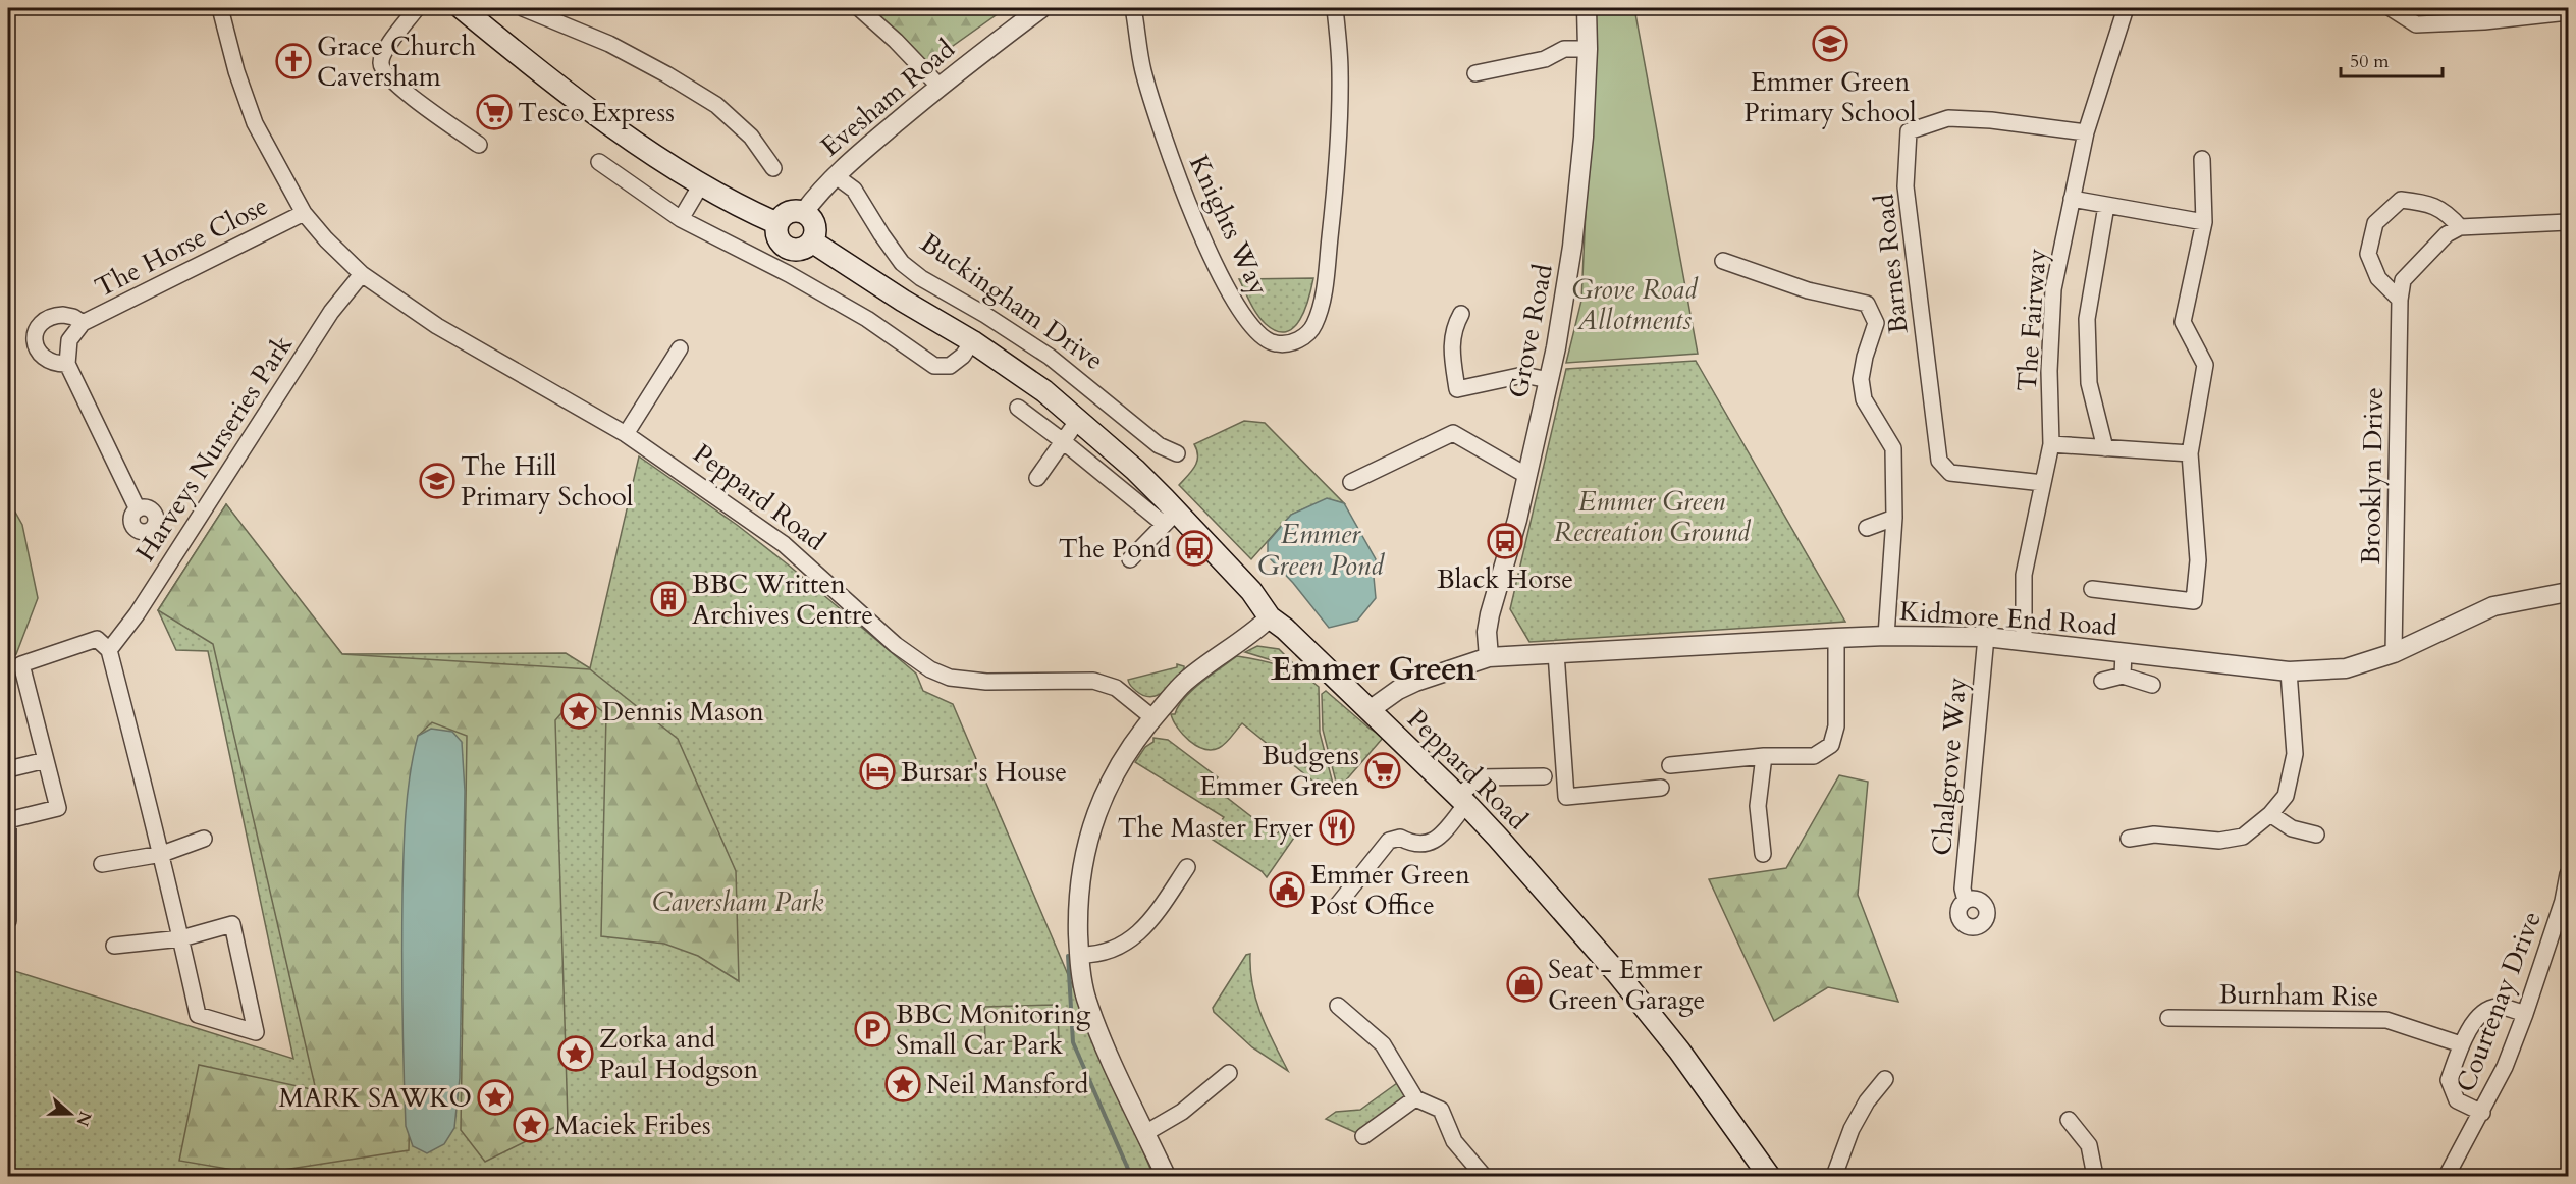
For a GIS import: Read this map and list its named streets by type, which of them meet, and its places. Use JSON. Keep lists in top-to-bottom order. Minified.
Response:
{"streets":{"main road":["Buckingham Drive","Peppard Road"],"street":["Evesham Road","Knights Way","The Horse Close","Barnes Road","The Fairway","Grove Road","Harveys Nurseries Park","Brooklyn Drive","Kidmore End Road","Chalgrove Way","Burnham Rise","Courtenay Drive"]},"crossings":[["Evesham Road","Buckingham Drive"],["The Horse Close","Peppard Road"],["Barnes Road","The Fairway"],["Buckingham Drive","Peppard Road"],["The Fairway","Kidmore End Road"],["Grove Road","Kidmore End Road"],["Harveys Nurseries Park","Peppard Road"],["Brooklyn Drive","Kidmore End Road"],["Peppard Road","Kidmore End Road"],["Kidmore End Road","Chalgrove Way"]],"districts":["Emmer Green"],"water":["Emmer Green Pond"],"parks":["Grove Road Allotments","Emmer Green Recreation Ground","Caversham Park"],"places":{"school or university":["Emmer Green Primary School","The Hill Primary School"],"church":["Grace Church Caversham"],"supermarket":["Tesco Express","Budgens Emmer Green"],"bus stop":["Black Horse","The Pond"],"building":["BBC Written Archives Centre"],"place":["Dennis Mason","Zorka and Paul Hodgson","Neil Mansford","MARK SAWKO","Maciek Fribes"],"hotel":["Bursar's House"],"restaurant":["The Master Fryer"],"public building":["Emmer Green Post Office"],"shop":["Seat - Emmer Green Garage"],"parking":["BBC Monitoring Small Car Park"]},"scale_bar":"50 m","north":"right"}
